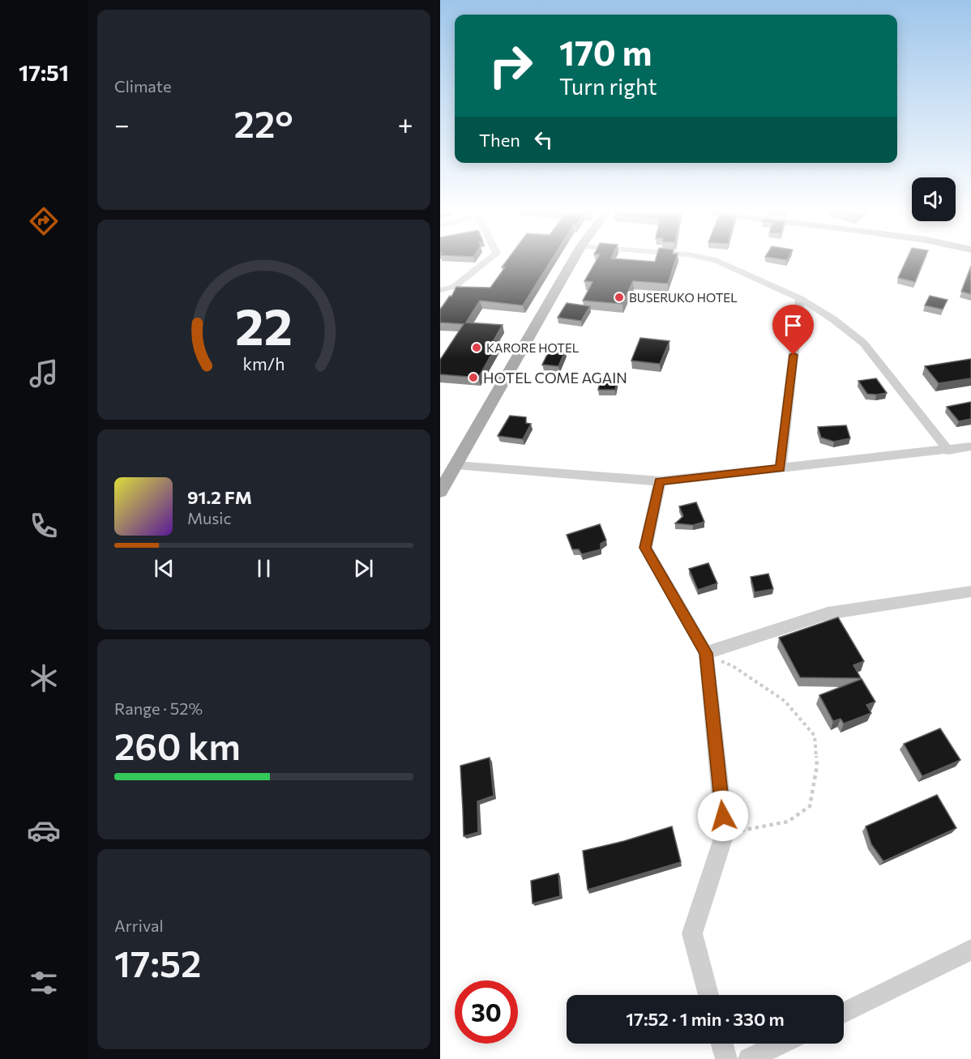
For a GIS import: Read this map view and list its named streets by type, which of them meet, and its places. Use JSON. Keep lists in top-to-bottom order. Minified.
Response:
{"places":["BUSERUKO HOTEL","KARORE HOTEL","HOTEL COME AGAIN"],"page":{"tabs":"17:51","tile":["Climate",["Range · 52%","260 km"],["Arrival","17:52"]],"turn":["170 m","Turn right"],"heat":["−","22°","+"],"then":"Then","song":["91.2 FM","Music"],"limit":"30","trip":"17:52 · 1 min · 330 m","gauge":["22","km/h"]}}
